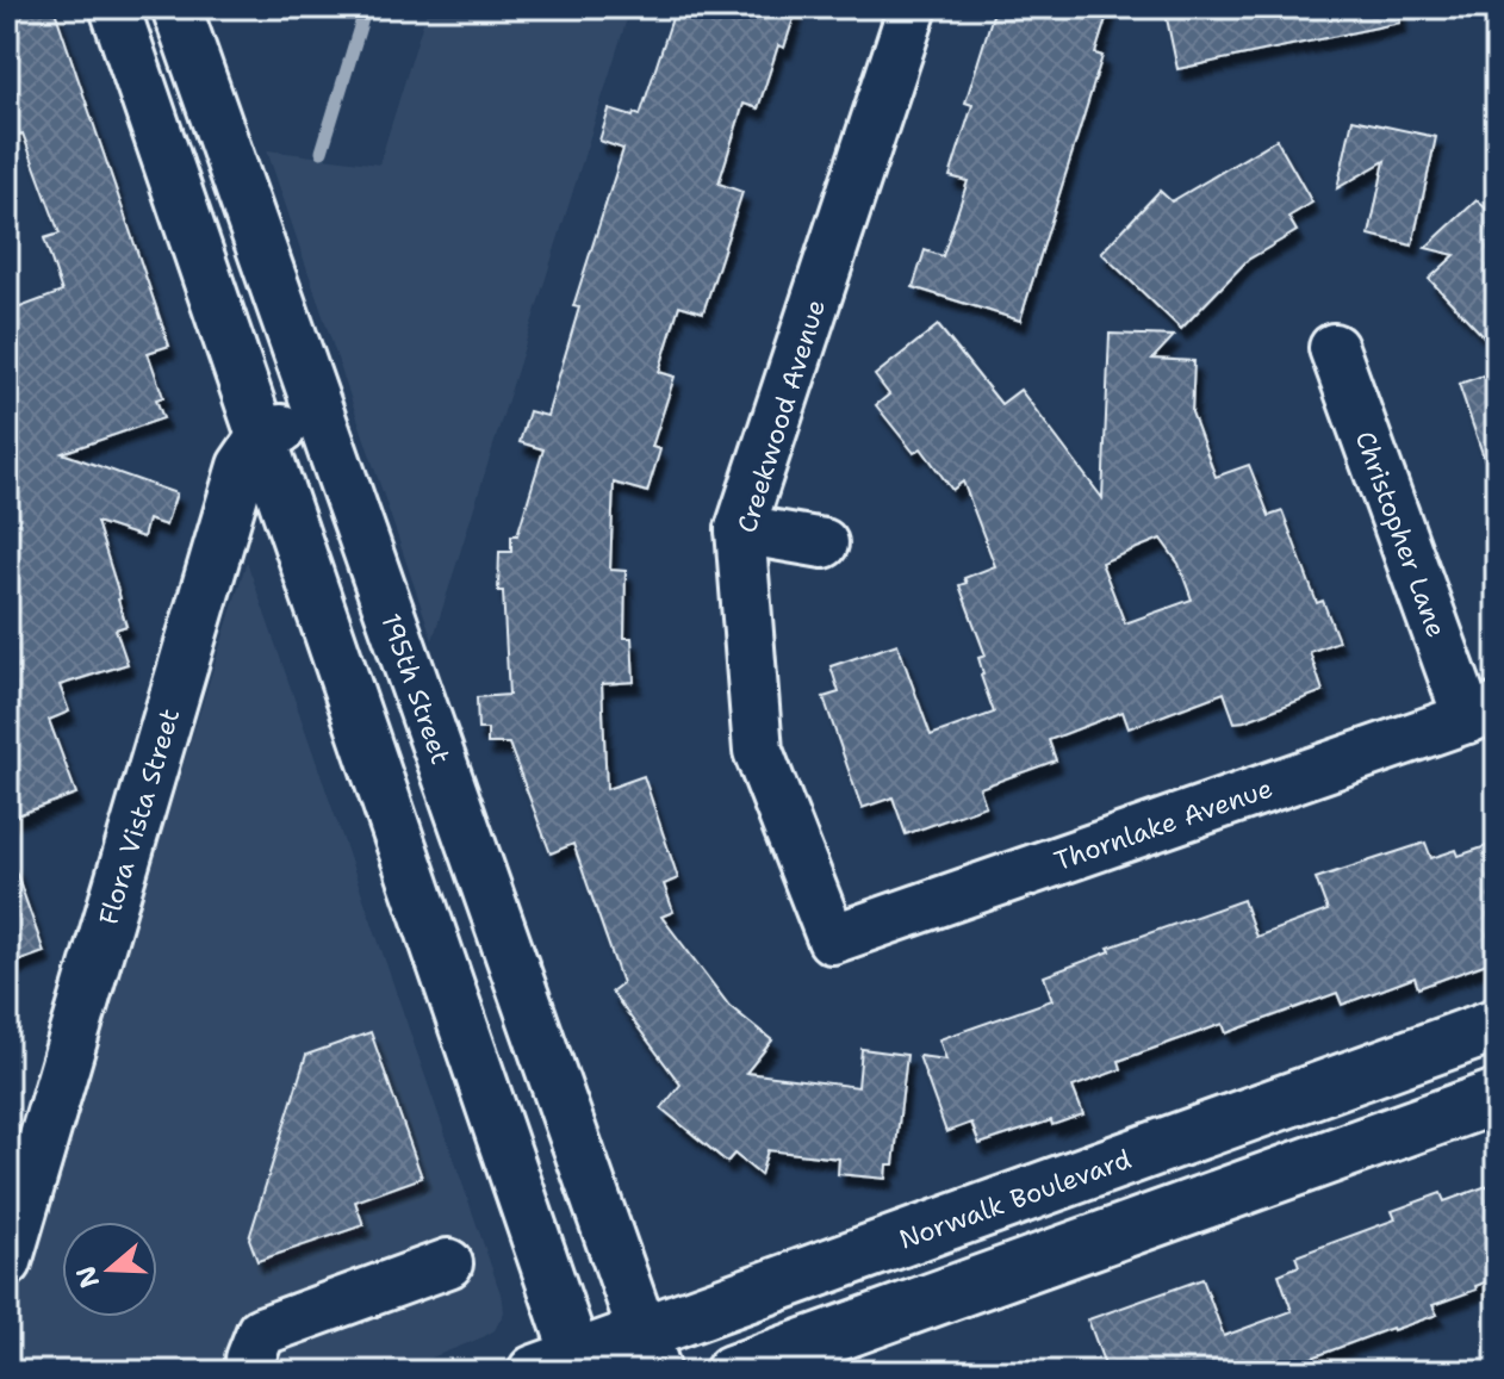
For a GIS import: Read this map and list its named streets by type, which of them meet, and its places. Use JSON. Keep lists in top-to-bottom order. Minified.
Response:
{"streets":{"main road":["Norwalk Boulevard"],"street":["Creekwood Avenue","Christopher Lane","195th Street","Flora Vista Street","Thornlake Avenue"]},"crossings":[["Creekwood Avenue","Thornlake Avenue"],["Christopher Lane","Thornlake Avenue"],["195th Street","Norwalk Boulevard"]],"north":"left"}
